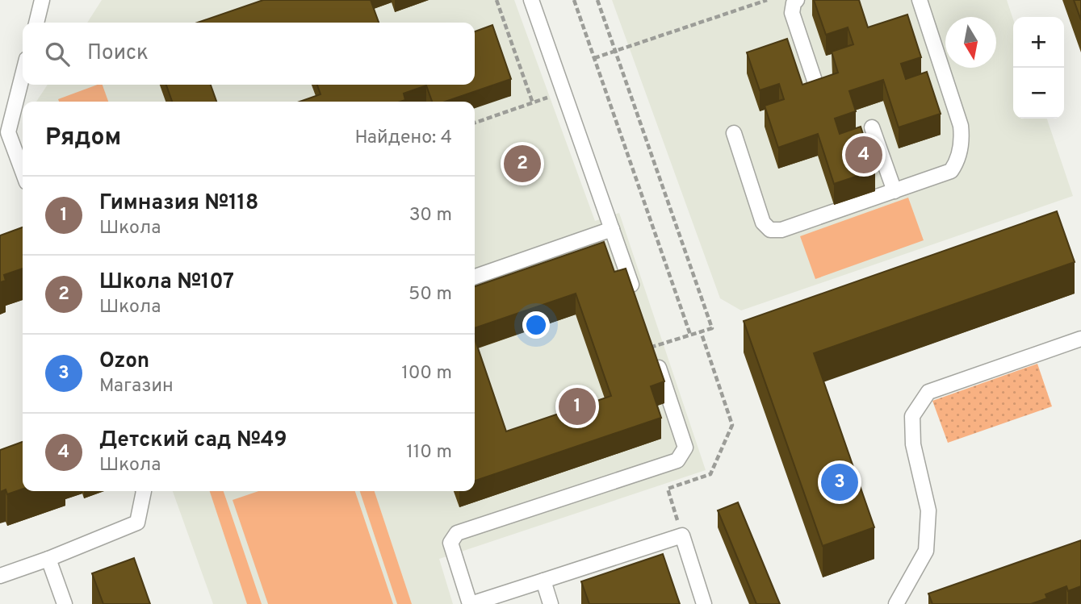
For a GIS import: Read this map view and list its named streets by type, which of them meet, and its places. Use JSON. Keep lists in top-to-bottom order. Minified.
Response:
{"north":"bottom","page":{"map_buttons":["+","−"],"search":"Поиск","heading":["Рядом","Найдено: 4"],"pins":["4","2","1","3"],"list":[{"mark":"1","name":"Гимназия №118","note":"Школа","value":"30 m"},{"mark":"2","name":"Школа №107","note":"Школа","value":"50 m"},{"mark":"3","name":"Ozon","note":"Магазин","value":"100 m"},{"mark":"4","name":"Детский сад №49","note":"Школа","value":"110 m"}]}}
